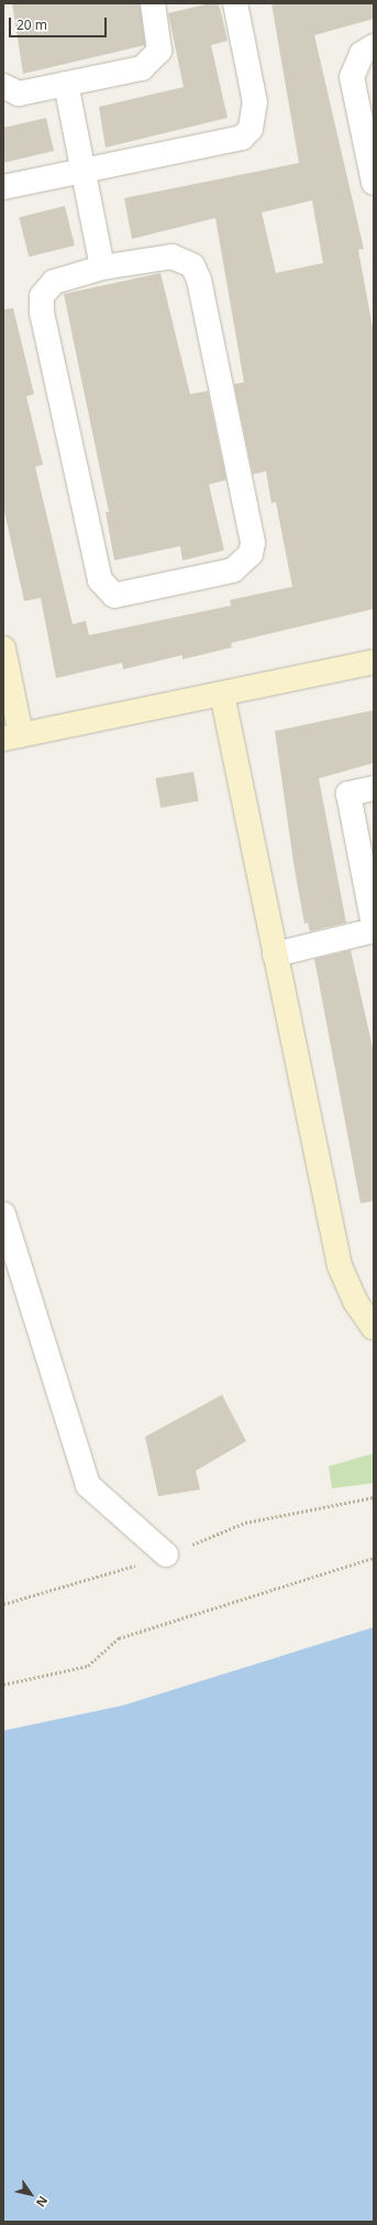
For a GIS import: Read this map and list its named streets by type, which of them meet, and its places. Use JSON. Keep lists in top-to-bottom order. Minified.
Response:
{"scale_bar":"20 m","north":"bottom right"}
